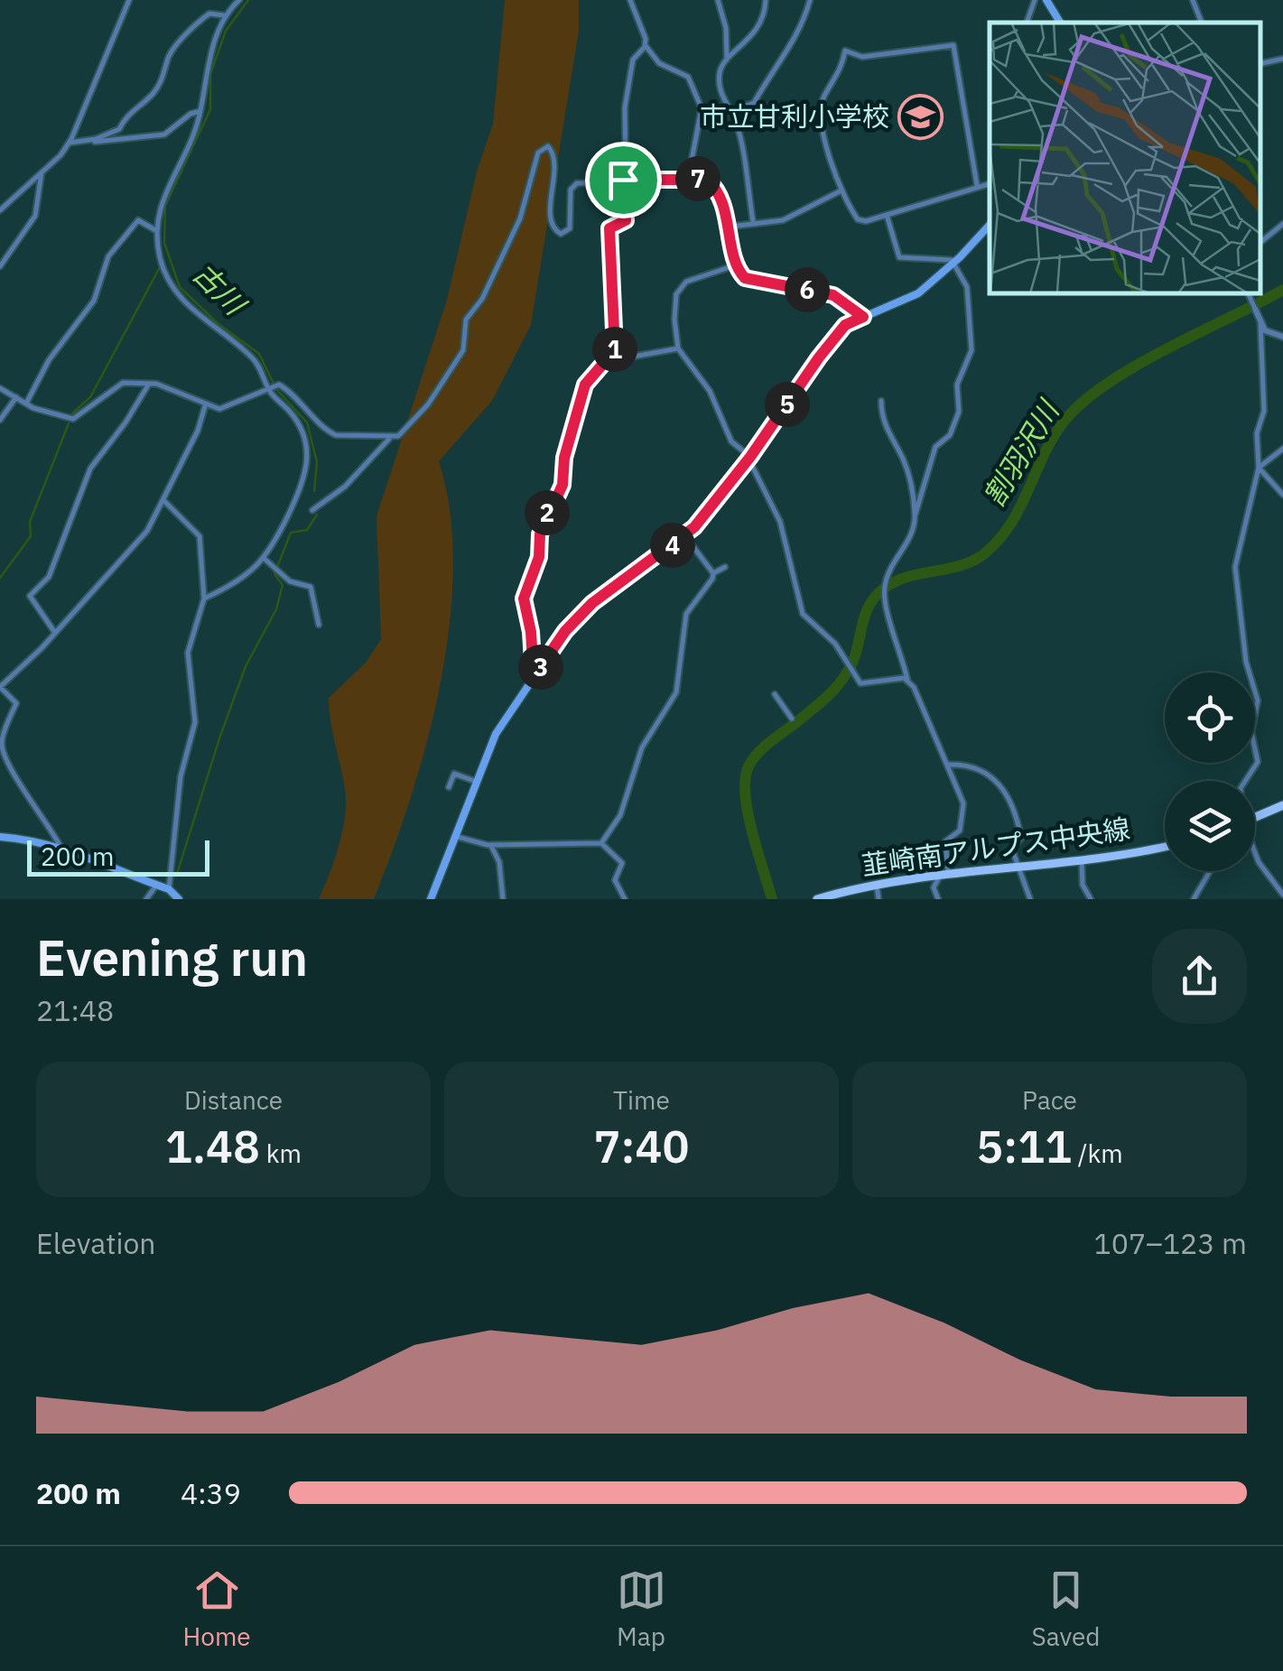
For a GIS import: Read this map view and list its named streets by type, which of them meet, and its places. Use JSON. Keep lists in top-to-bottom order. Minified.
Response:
{"streets":{"main road":["韮崎南アルプス中央線"]},"water":["古川","割羽沢川"],"places":{"school or university":["市立甘利小学校"]},"scale_bar":"200 m","page":{"pins":["7","6","1","5","2","4","3"],"scale":"200 m","heading":["Evening run","21:48"],"stats":[["Distance","1.48 km"],["Time","7:40"],["Pace","5:11 /km"]],"chart":["Elevation","107–123 m"],"list":[{"name":"200 m","note":"4:39"}],"tabs":["Home","Map","Saved"]}}
